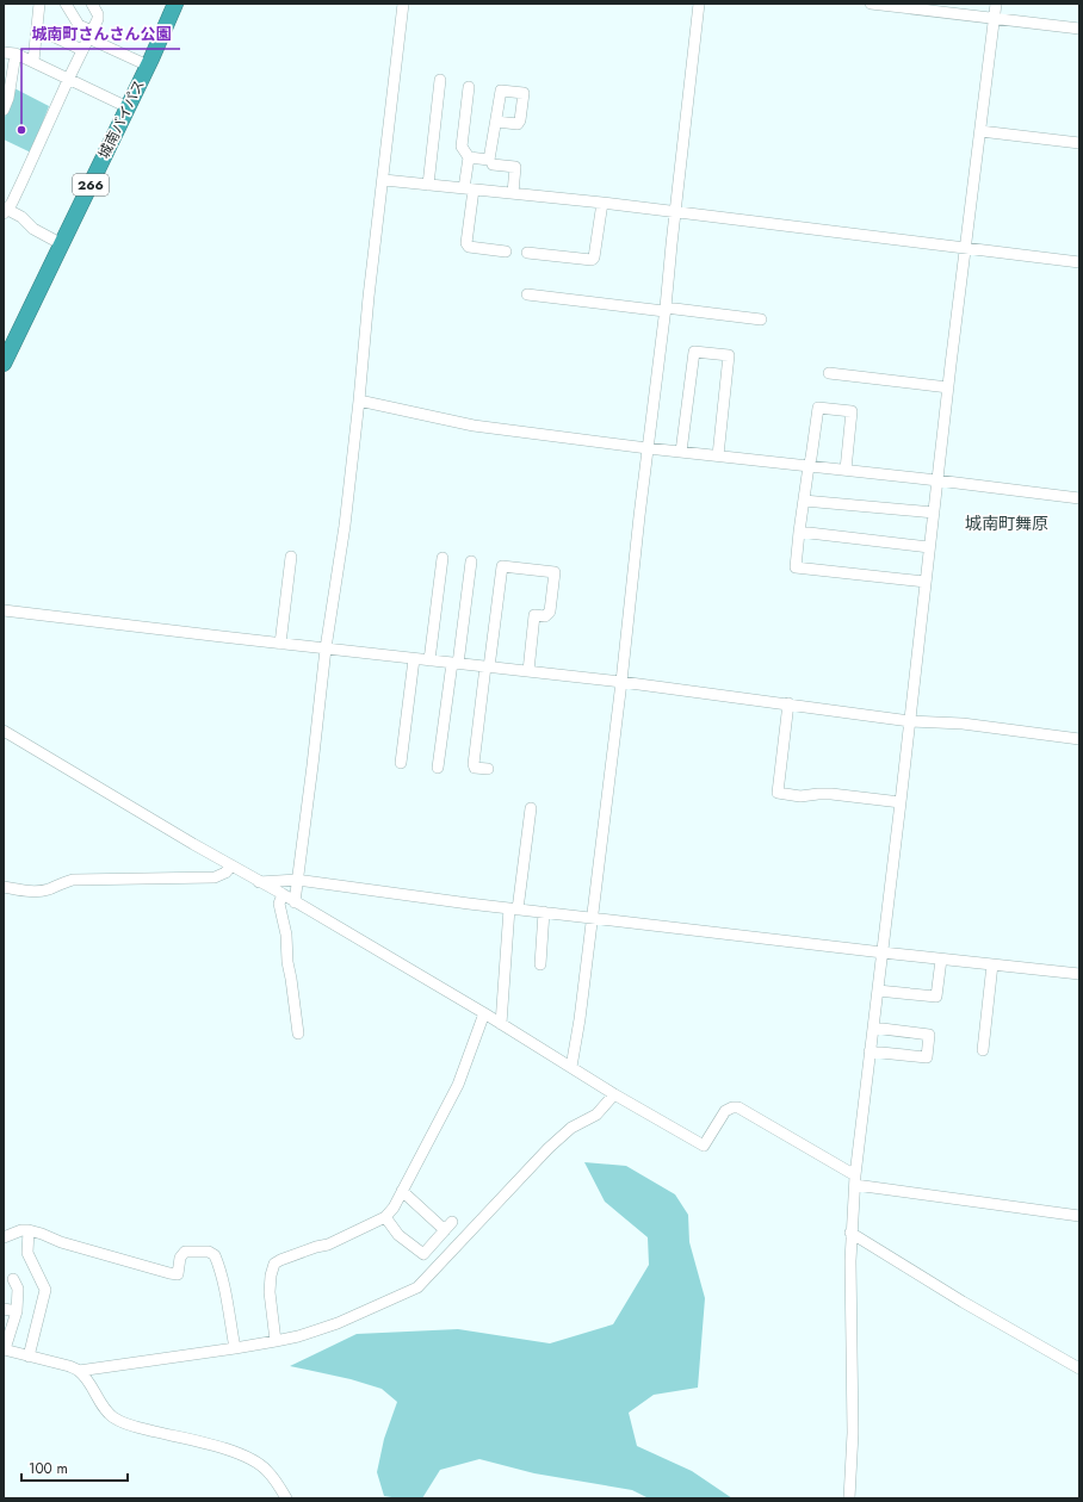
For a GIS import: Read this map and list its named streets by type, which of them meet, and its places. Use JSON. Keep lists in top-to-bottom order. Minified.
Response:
{"streets":{"highway":["城南バイパス","266"]},"districts":["城南町舞原"],"places":["城南町さんさん公園"],"scale_bar":"100 m"}
